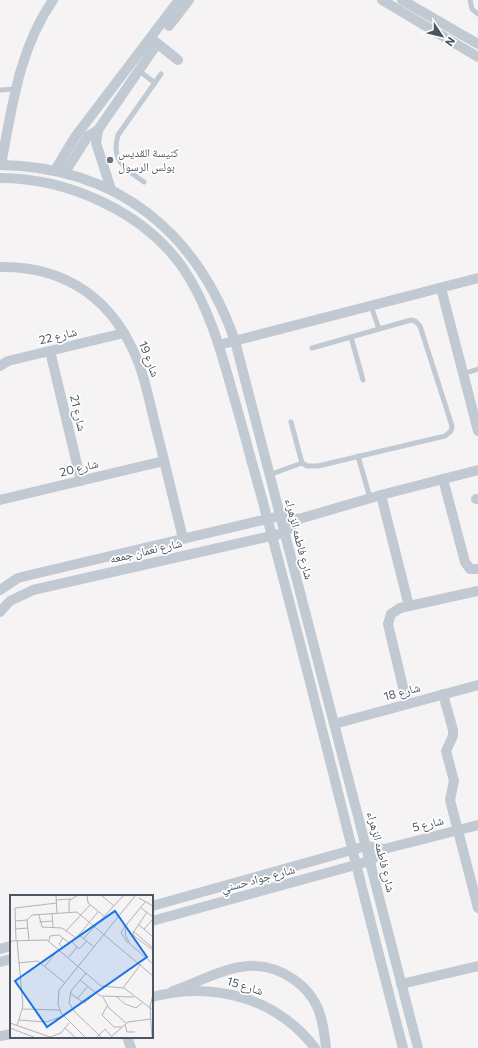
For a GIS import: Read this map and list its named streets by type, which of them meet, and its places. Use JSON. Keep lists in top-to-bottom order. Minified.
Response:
{"streets":{"street":["شارع 22","شارع 19","شارع 21","شارع 20","شارع فاطمه الزهراء","شارع نعمان جمعه","شارع 18","شارع 5","شارع جواد حسني","شارع 15"]},"crossings":[["شارع 22","شارع 19"],["شارع 22","شارع 21"],["شارع 19","شارع 20"],["شارع 19","شارع نعمان جمعه"],["شارع 21","شارع 20"],["شارع فاطمه الزهراء","شارع نعمان جمعه"],["شارع فاطمه الزهراء","شارع 18"],["شارع فاطمه الزهراء","شارع 5"],["شارع فاطمه الزهراء","شارع جواد حسني"],["شارع 5","شارع جواد حسني"]],"places":["كنيسة القديس بولس الرسول"],"north":"bottom right"}
